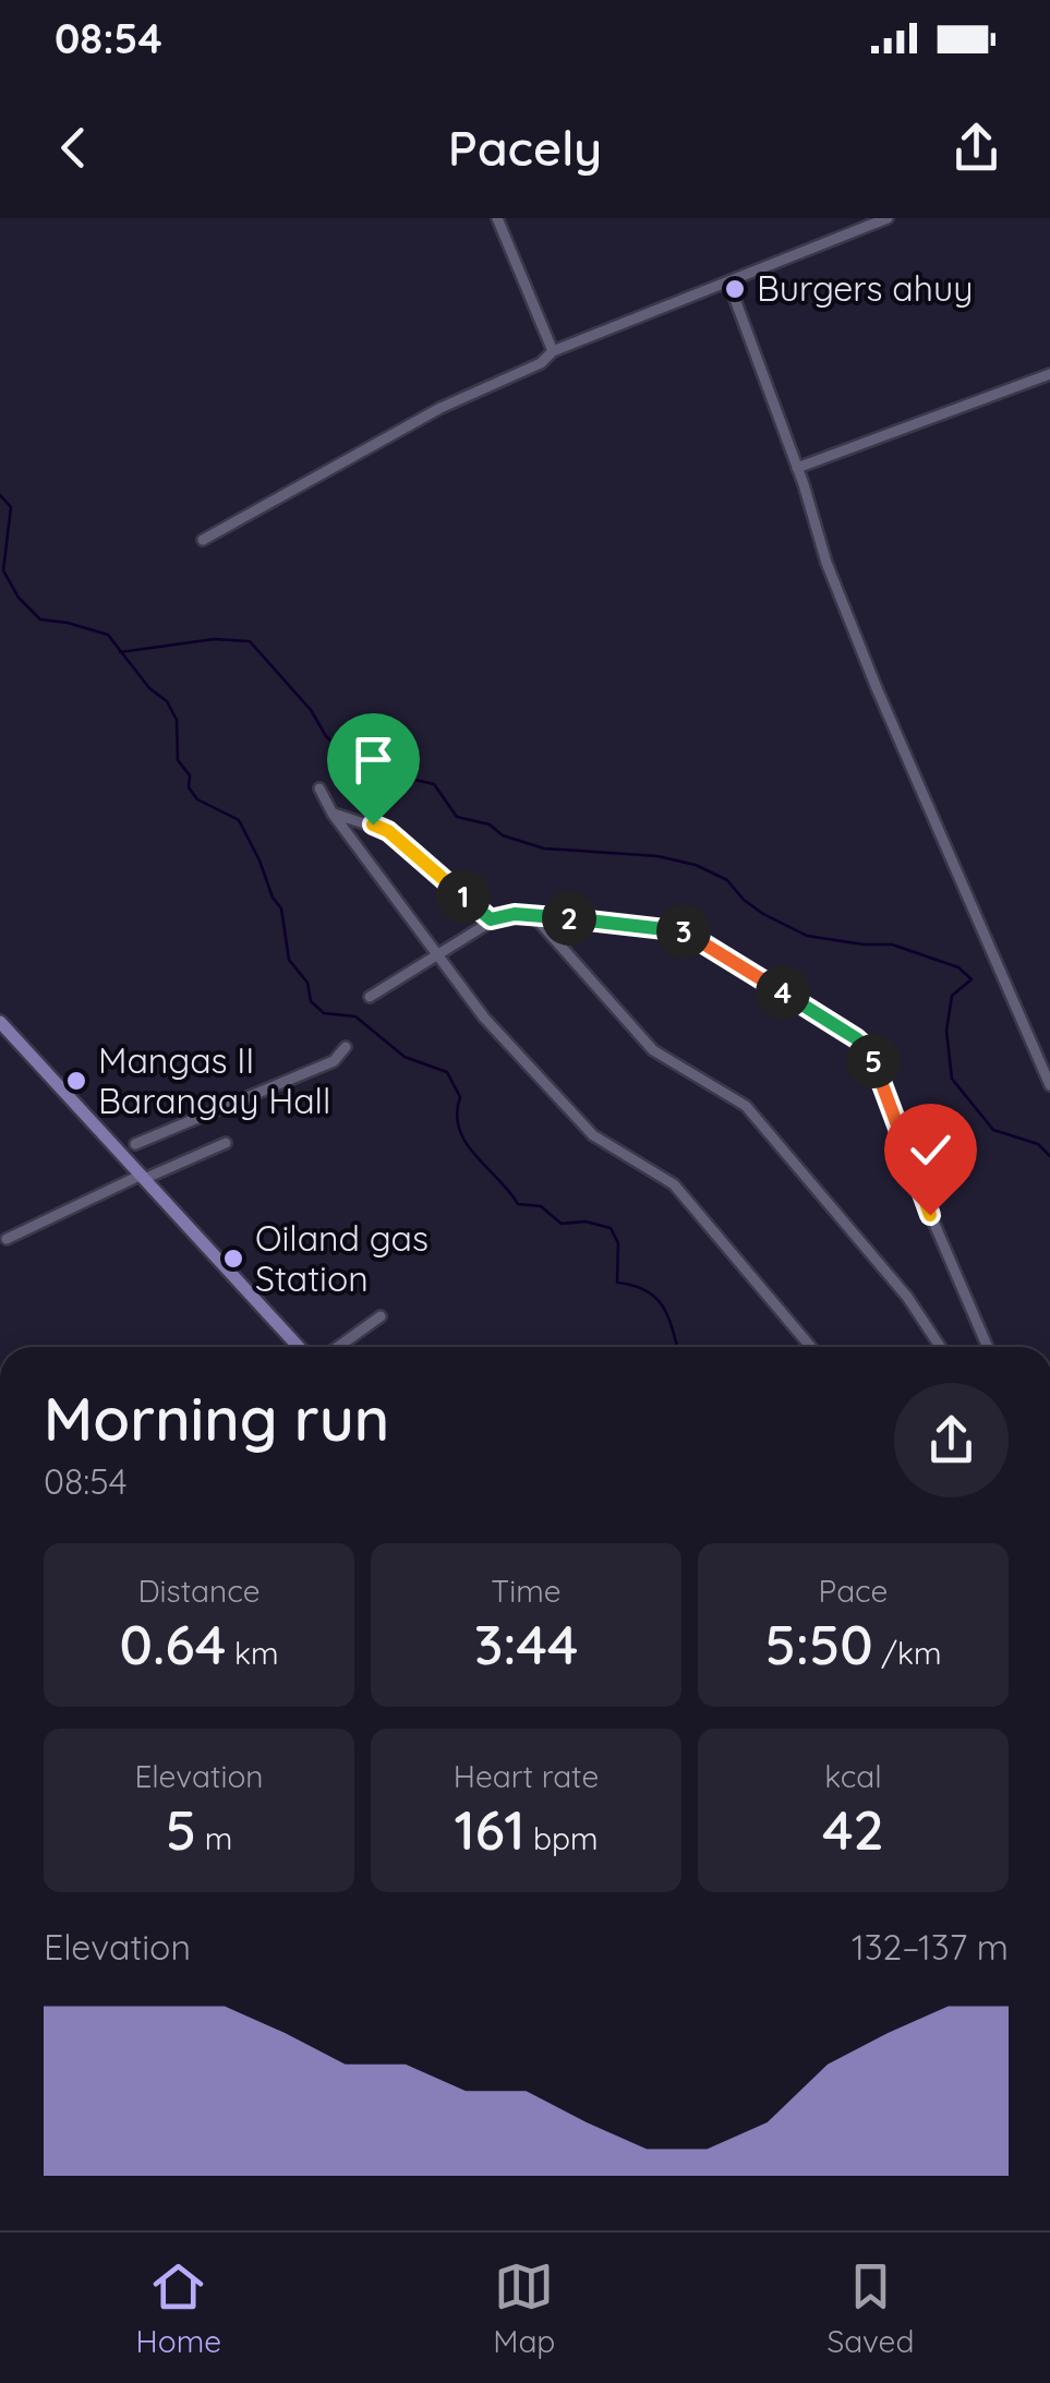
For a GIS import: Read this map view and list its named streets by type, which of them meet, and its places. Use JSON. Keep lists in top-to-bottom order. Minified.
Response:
{"places":["Burgers ahuy","Mangas II Barangay Hall","Oiland gas Station"],"page":{"status":"08:54","header":"Pacely","pins":["1","2","3","4","5"],"heading":["Morning run","08:54"],"stats":[["Distance","0.64 km"],["Time","3:44"],["Pace","5:50 /km"],["Elevation","5 m"],["Heart rate","161 bpm"],["kcal","42"]],"chart":["Elevation","132–137 m"],"tabs":["Home","Map","Saved"]}}
